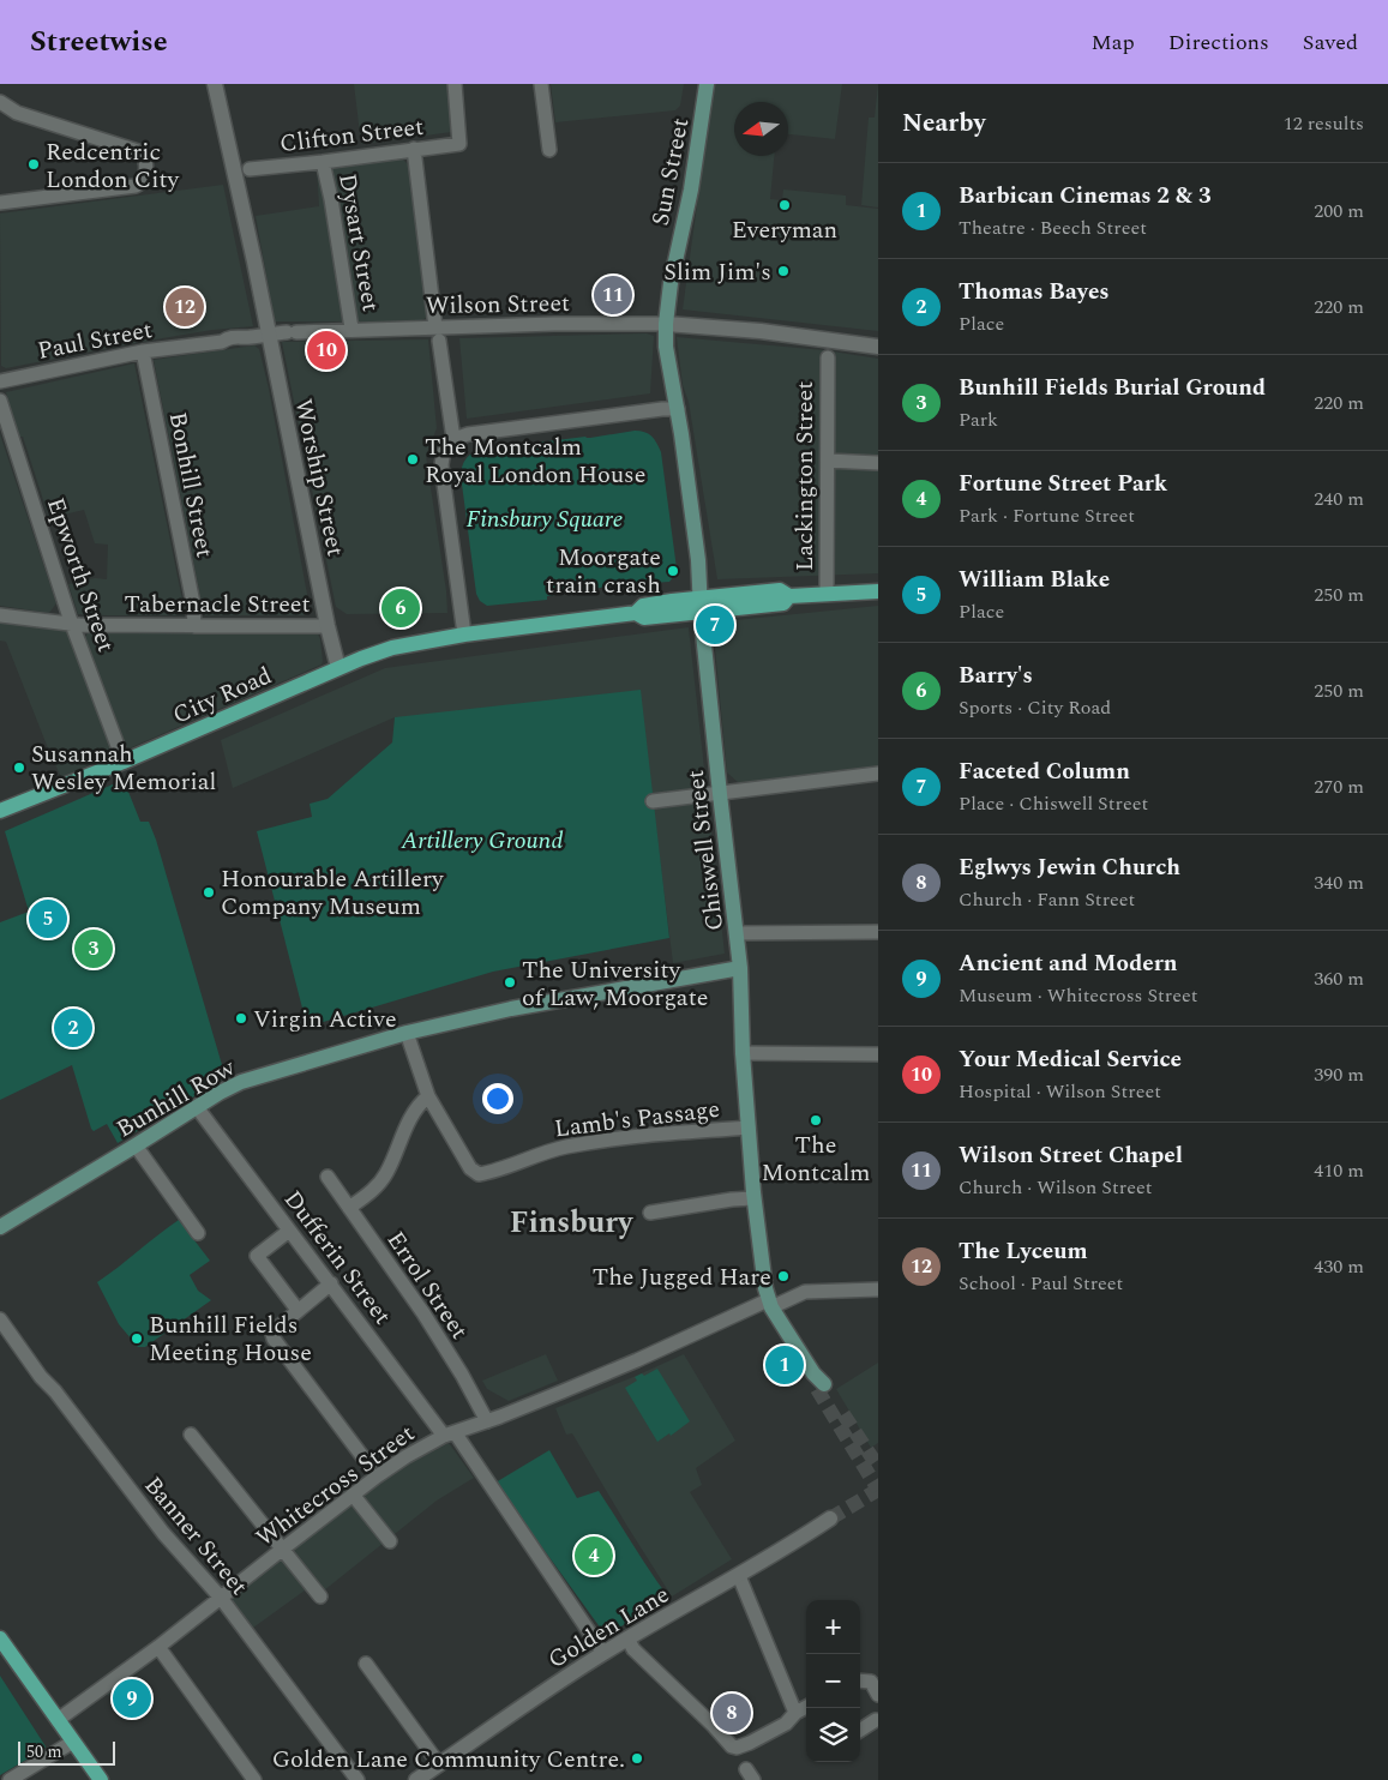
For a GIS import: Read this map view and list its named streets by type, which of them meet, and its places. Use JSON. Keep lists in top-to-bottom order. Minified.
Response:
{"streets":{"main road":["Sun Street","City Road","Chiswell Street","Bunhill Row"],"street":["Clifton Street","Dysart Street","Wilson Street","Paul Street","Lackington Street","Worship Street","Bonhill Street","Epworth Street","Tabernacle Street","Lamb's Passage","Dufferin Street","Errol Street","Whitecross Street","Banner Street","Golden Lane"]},"crossings":[["Clifton Street","Dysart Street"],["Sun Street","Wilson Street"],["Dysart Street","Wilson Street"],["Wilson Street","Paul Street"],["Wilson Street","Worship Street"],["Paul Street","Worship Street"],["Paul Street","Bonhill Street"],["Worship Street","Tabernacle Street"],["Worship Street","City Road"],["Bonhill Street","Tabernacle Street"],["Epworth Street","Tabernacle Street"],["Epworth Street","City Road"],["Chiswell Street","Bunhill Row"],["Chiswell Street","Lamb's Passage"],["Chiswell Street","Whitecross Street"],["Bunhill Row","Lamb's Passage"],["Bunhill Row","Dufferin Street"],["Dufferin Street","Whitecross Street"],["Dufferin Street","Golden Lane"],["Errol Street","Whitecross Street"],["Whitecross Street","Banner Street"]],"districts":["Finsbury"],"parks":["Finsbury Square","Artillery Ground"],"places":["Redcentric London City","Everyman","Slim Jim's","The Montcalm Royal London House","Moorgate train crash","Susannah Wesley Memorial","Honourable Artillery Company Museum","The University of Law, Moorgate","Virgin Active","The Montcalm","The Jugged Hare","Bunhill Fields Meeting House","Golden Lane Community Centre."],"scale_bar":"50 m","north":"left","page":{"header":"Streetwise","nav":["Map","Directions","Saved"],"heading":["Nearby","12 results"],"list":[{"mark":"1","name":"Barbican Cinemas 2 & 3","note":"Theatre · Beech Street","value":"200 m"},{"mark":"2","name":"Thomas Bayes","note":"Place","value":"220 m"},{"mark":"3","name":"Bunhill Fields Burial Ground","note":"Park","value":"220 m"},{"mark":"4","name":"Fortune Street Park","note":"Park · Fortune Street","value":"240 m"},{"mark":"5","name":"William Blake","note":"Place","value":"250 m"},{"mark":"6","name":"Barry's","note":"Sports · City Road","value":"250 m"},{"mark":"7","name":"Faceted Column","note":"Place · Chiswell Street","value":"270 m"},{"mark":"8","name":"Eglwys Jewin Church","note":"Church · Fann Street","value":"340 m"},{"mark":"9","name":"Ancient and Modern","note":"Museum · Whitecross Street","value":"360 m"},{"mark":"10","name":"Your Medical Service","note":"Hospital · Wilson Street","value":"390 m"},{"mark":"11","name":"Wilson Street Chapel","note":"Church · Wilson Street","value":"410 m"},{"mark":"12","name":"The Lyceum","note":"School · Paul Street","value":"430 m"}],"pins":["11","12","10","6","7","5","3","2","1","4","9","8"],"map_buttons":["+","−"],"scale":"50 m"}}
